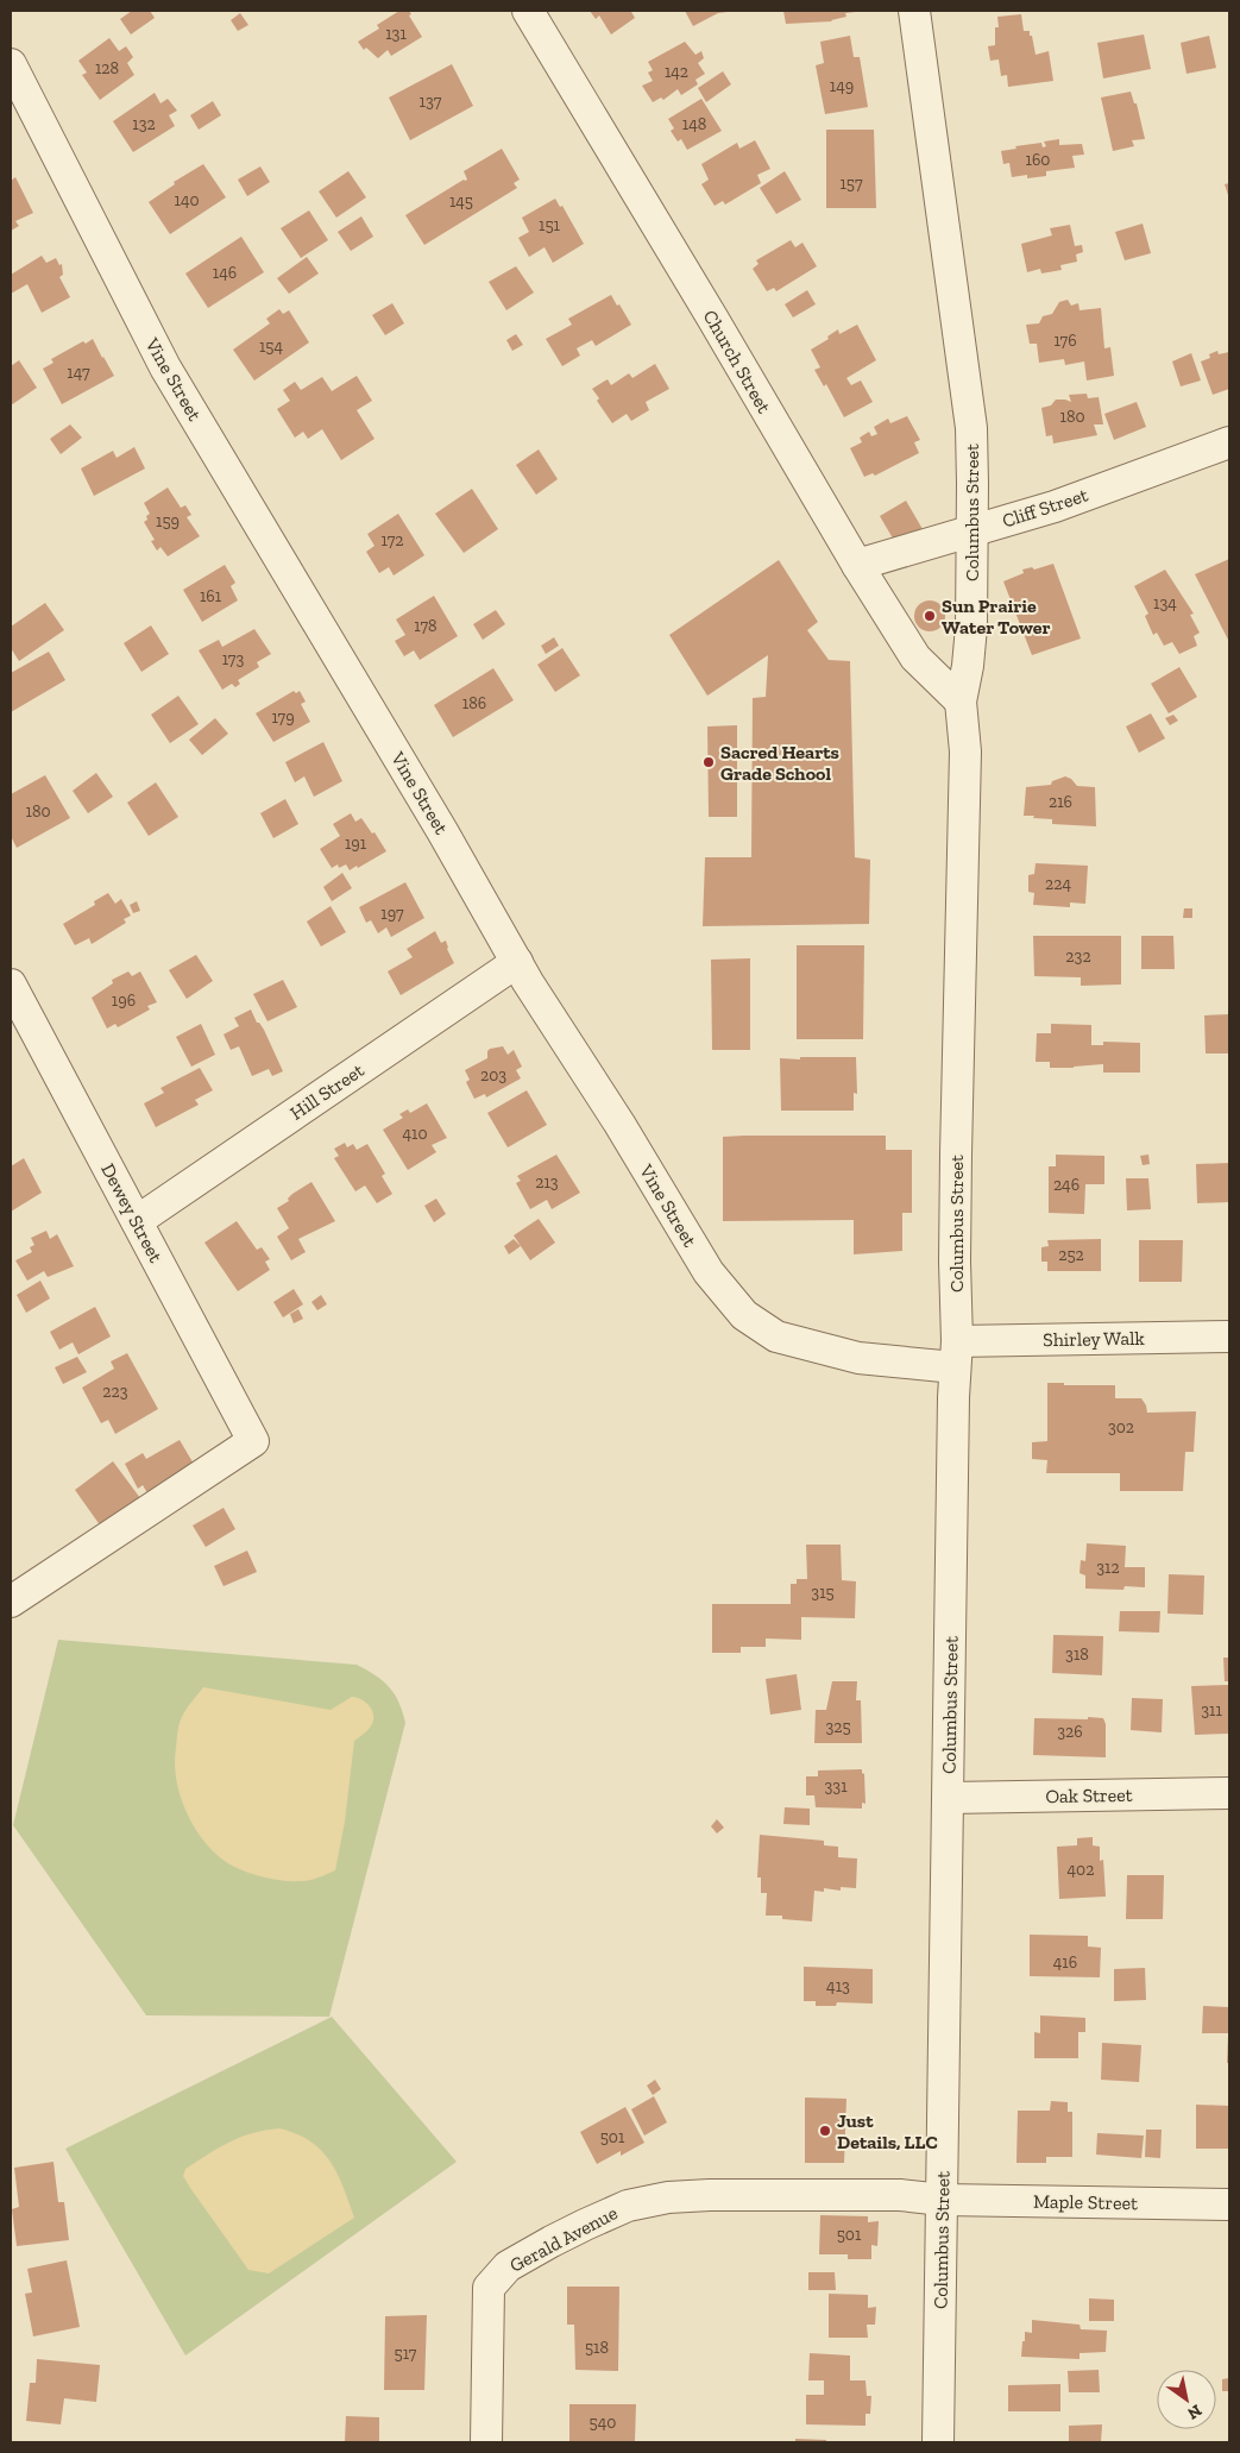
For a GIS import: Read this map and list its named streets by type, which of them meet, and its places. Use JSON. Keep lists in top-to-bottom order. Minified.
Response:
{"streets":{"street":["Church Street","Vine Street","Cliff Street","Columbus Street","Hill Street","Dewey Street","Shirley Walk","Oak Street","Maple Street","Gerald Avenue"]},"crossings":[["Church Street","Cliff Street"],["Church Street","Columbus Street"],["Vine Street","Columbus Street"],["Vine Street","Hill Street"],["Vine Street","Shirley Walk"],["Cliff Street","Columbus Street"],["Columbus Street","Shirley Walk"],["Columbus Street","Oak Street"],["Columbus Street","Maple Street"],["Columbus Street","Gerald Avenue"],["Hill Street","Dewey Street"],["Maple Street","Gerald Avenue"]],"places":["Sun Prairie Water Tower","Sacred Hearts Grade School","Just Details, LLC"],"house_numbers":["131","128","142","149","137","132","148","160","157","140","145","151","146","176","154","147","180","159","172","161","134","178","173","186","179","216","180","191","224","197","232","196","203","410","213","246","252","223","302","312","315","318","311","325","326","331","402","416","413","501","501","518","517","540"],"north":"bottom right"}
